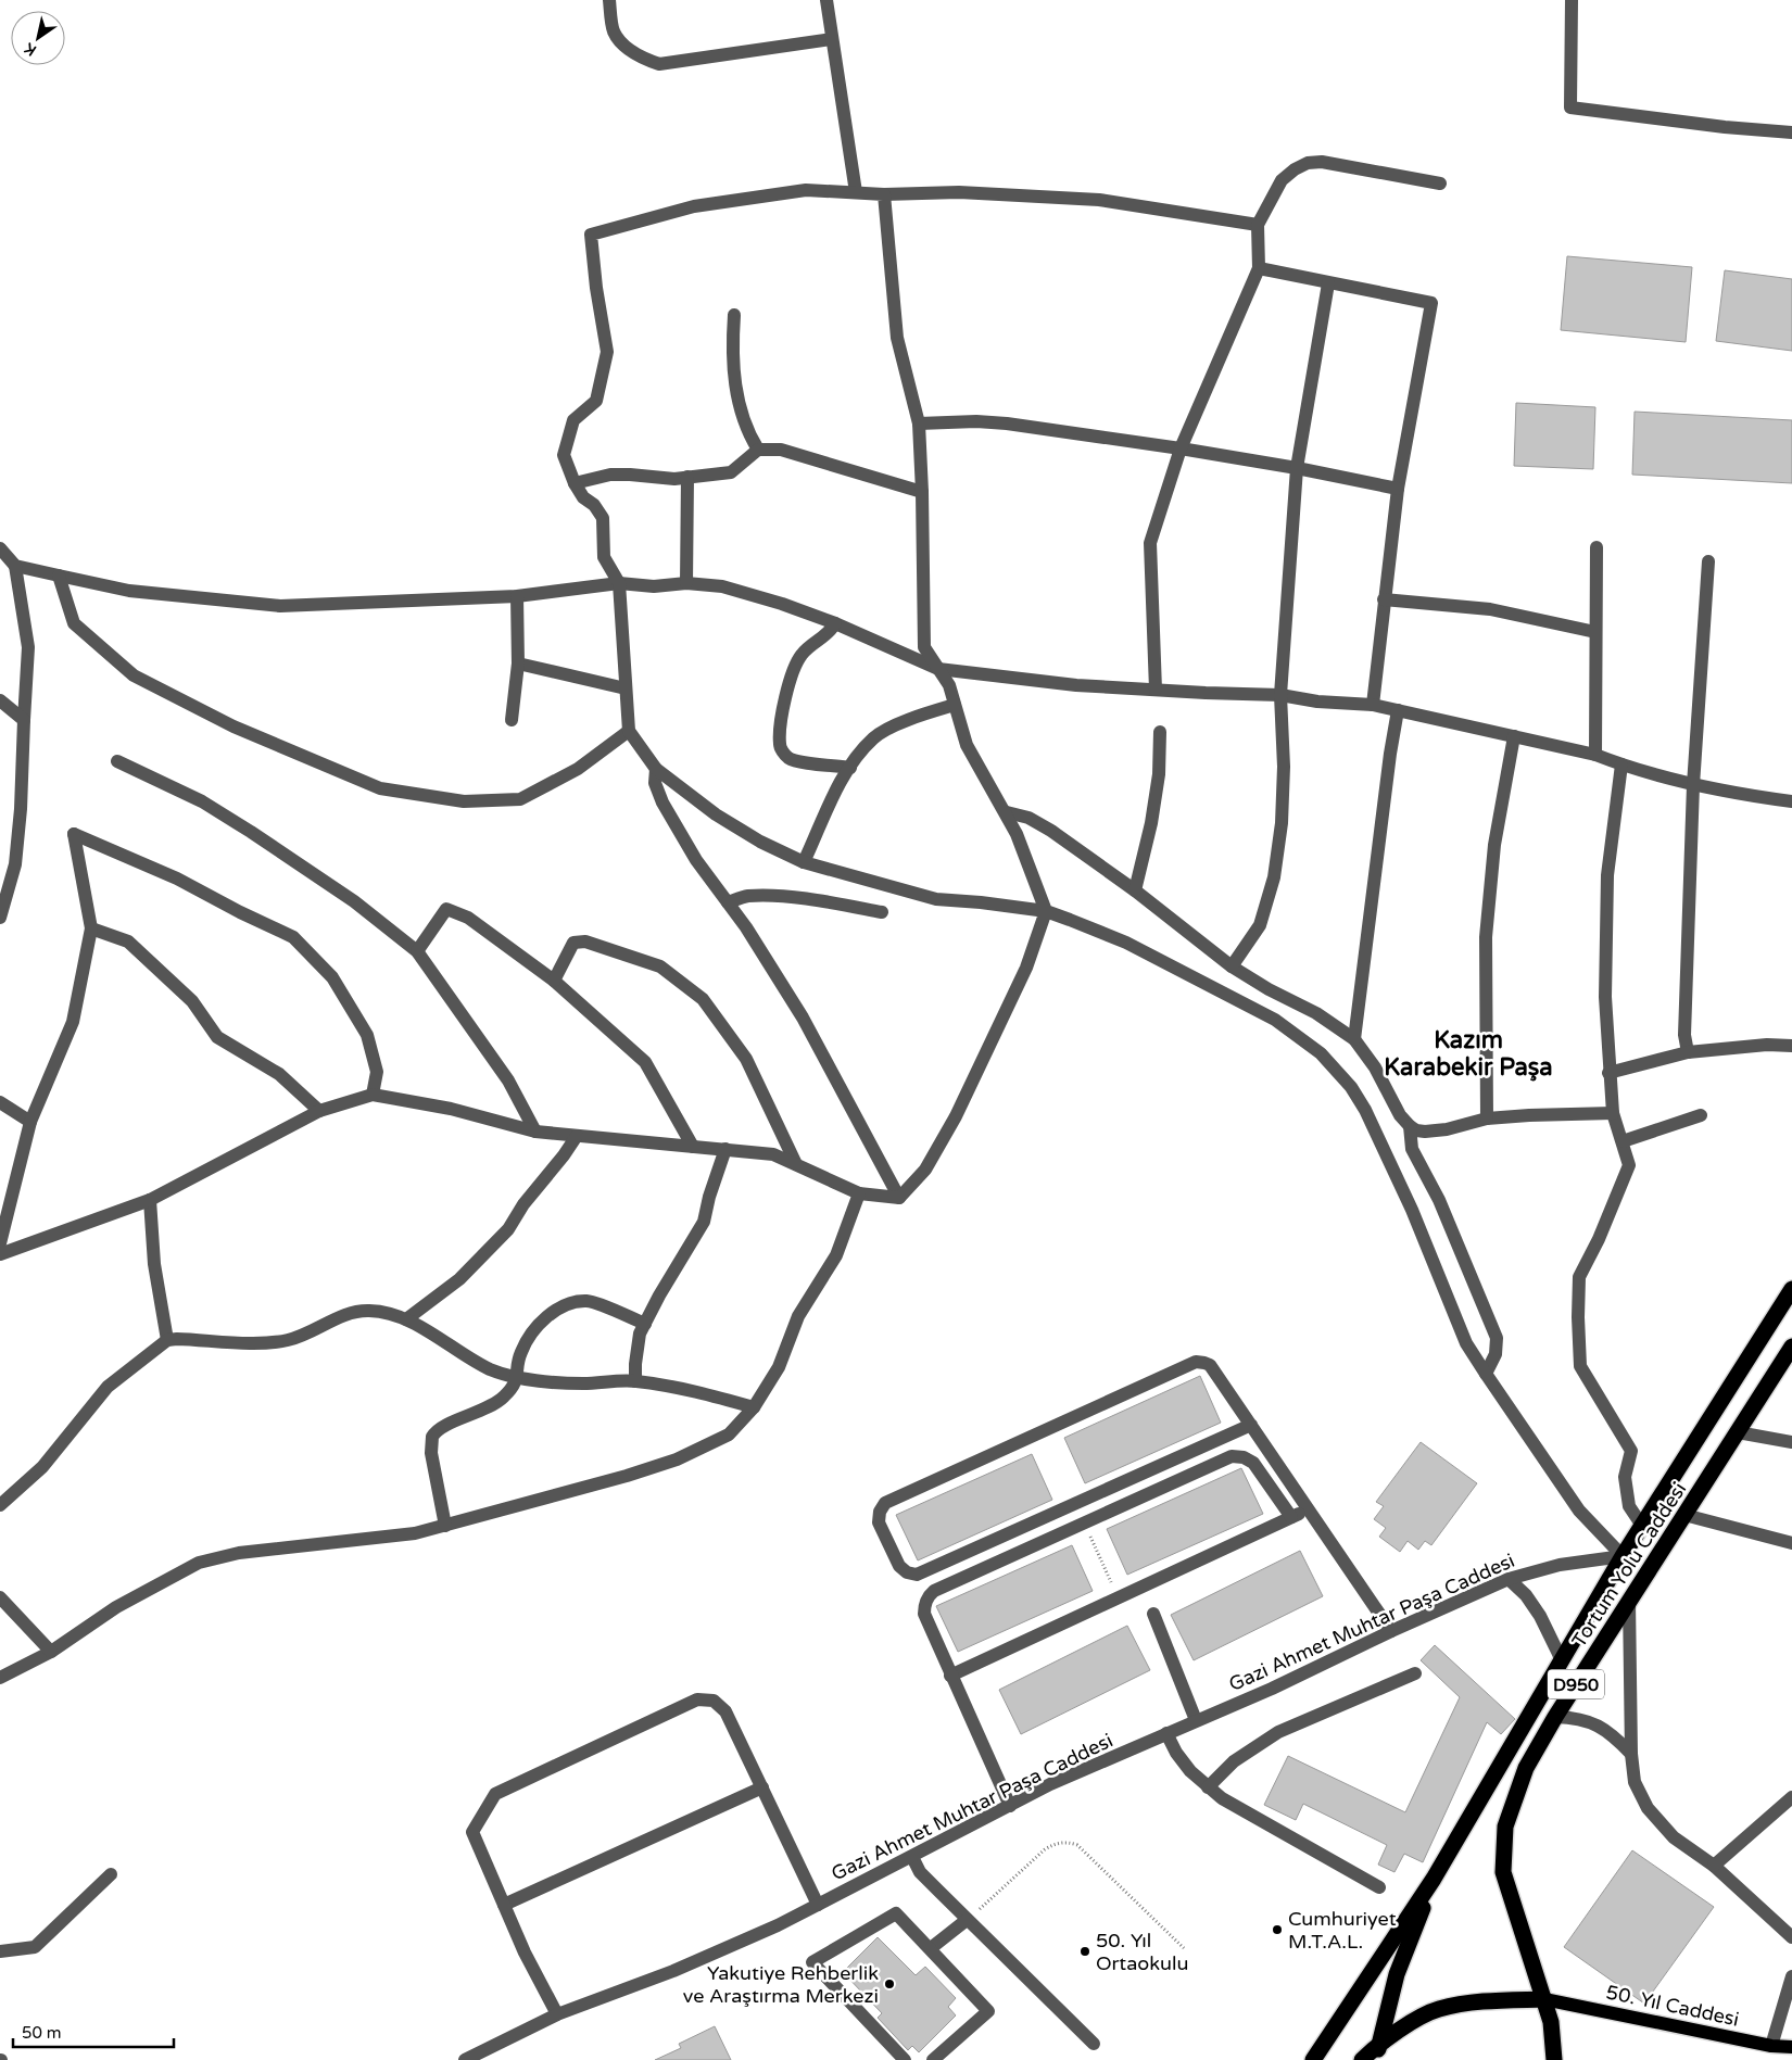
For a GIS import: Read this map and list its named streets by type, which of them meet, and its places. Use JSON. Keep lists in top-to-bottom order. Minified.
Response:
{"streets":{"highway":["Tortum Yolu Caddesi","D950"],"main road":["50. Yıl Caddesi"],"street":["Gazi Ahmet Muhtar Paşa Caddesi"]},"crossings":[["Tortum Yolu Caddesi","Gazi Ahmet Muhtar Paşa Caddesi"],["Tortum Yolu Caddesi","50. Yıl Caddesi"]],"districts":["Kazım Karabekir Paşa"],"places":["Cumhuriyet M.T.A.L.","50. Yıl Ortaokulu","Yakutiye Rehberlik ve Araştırma Merkezi"],"scale_bar":"50 m","north":"bottom left"}
